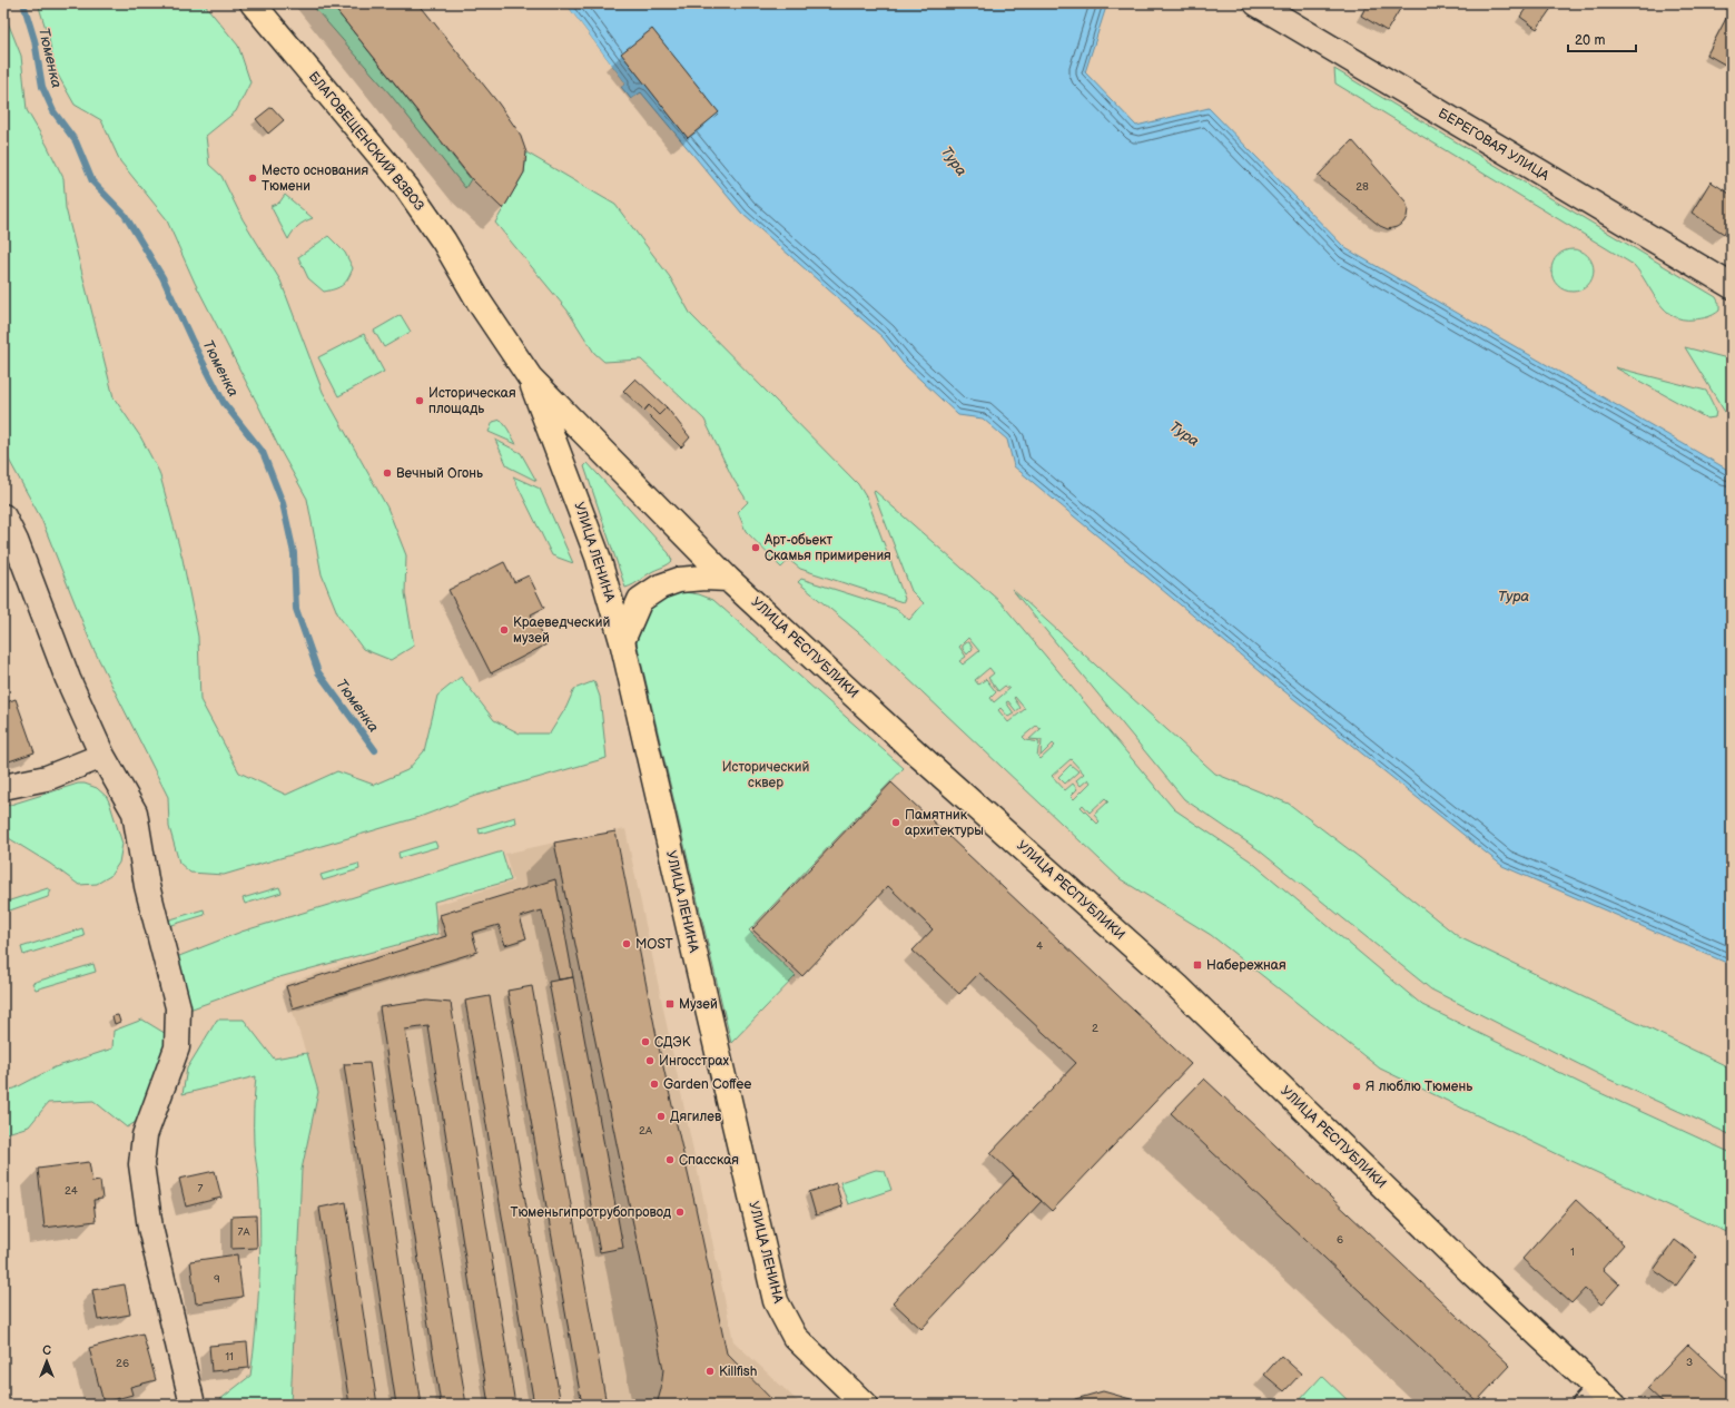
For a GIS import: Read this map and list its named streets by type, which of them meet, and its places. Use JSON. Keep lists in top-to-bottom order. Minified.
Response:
{"streets":{"main road":["БЛАГОВЕЩЕНСКИЙ ВЗВОЗ","УЛИЦА ЛЕНИНА","УЛИЦА РЕСПУБЛИКИ"],"street":["БЕРЕГОВАЯ УЛИЦА"]},"crossings":[["БЛАГОВЕЩЕНСКИЙ ВЗВОЗ","УЛИЦА ЛЕНИНА"],["БЛАГОВЕЩЕНСКИЙ ВЗВОЗ","УЛИЦА РЕСПУБЛИКИ"],["УЛИЦА ЛЕНИНА","УЛИЦА РЕСПУБЛИКИ"]],"water":["Тюменка","Тура"],"parks":["Исторический сквер"],"places":{"other":["Место основания Тюмени","Историческая площадь","Вечный Огонь","Арт-обьект Скамья примирения","Краеведческий музей","Памятник архитектуры","MOST","СДЭК","Ингосстрах","Garden Coffee","Я люблю Тюмень","Дягилев","Спасская","Тюменьгипротрубопровод","Killfish"],"transit":["Набережная","Музей"]},"house_numbers":["28","4","2","2А","7","24","7А","6","1","9","11","3","26"],"scale_bar":"20 m","north":"top"}
